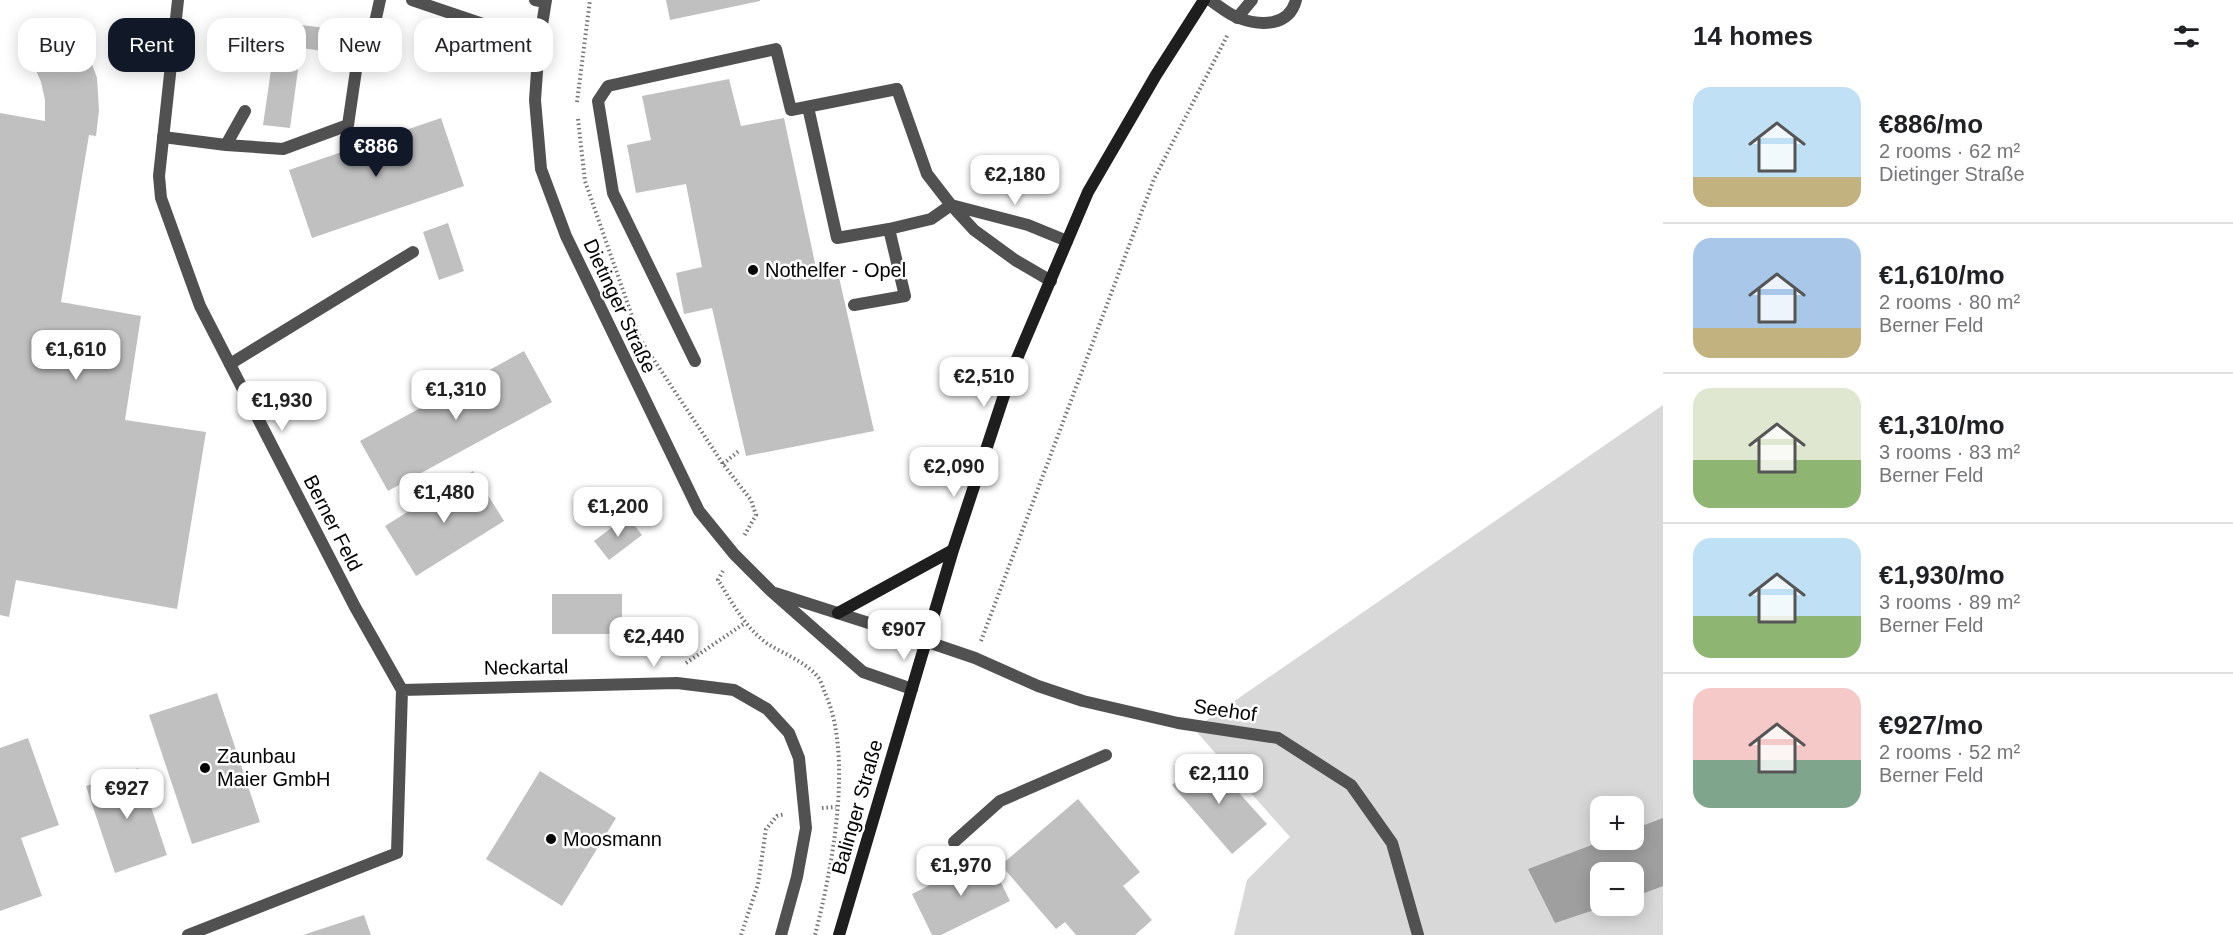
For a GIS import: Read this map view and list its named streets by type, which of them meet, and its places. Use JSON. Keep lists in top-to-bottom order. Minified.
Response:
{"streets":{"main road":["Balinger Straße"],"street":["Dietinger Straße","Berner Feld","Neckartal","Seehof"]},"crossings":[["Dietinger Straße","Seehof"],["Dietinger Straße","Balinger Straße"],["Berner Feld","Neckartal"],["Seehof","Balinger Straße"]],"places":["Nothelfer - Opel","Zaunbau Maier GmbH","Moosmann"],"page":{"heading":"14 homes","chip":["Buy","Rent","Filters","New","Apartment"],"list":[{"name":"€886/mo","note":"2 rooms · 62 m² · Dietinger Straße"},{"name":"€1,610/mo","note":"2 rooms · 80 m² · Berner Feld"},{"name":"€1,310/mo","note":"3 rooms · 83 m² · Berner Feld"},{"name":"€1,930/mo","note":"3 rooms · 89 m² · Berner Feld"},{"name":"€927/mo","note":"2 rooms · 52 m² · Berner Feld"}],"price":["€886","€2,180","€1,610","€2,510","€1,310","€1,930","€2,090","€1,480","€1,200","€907","€2,440","€2,110","€927","€1,970"],"map_buttons":["+","−"]}}
